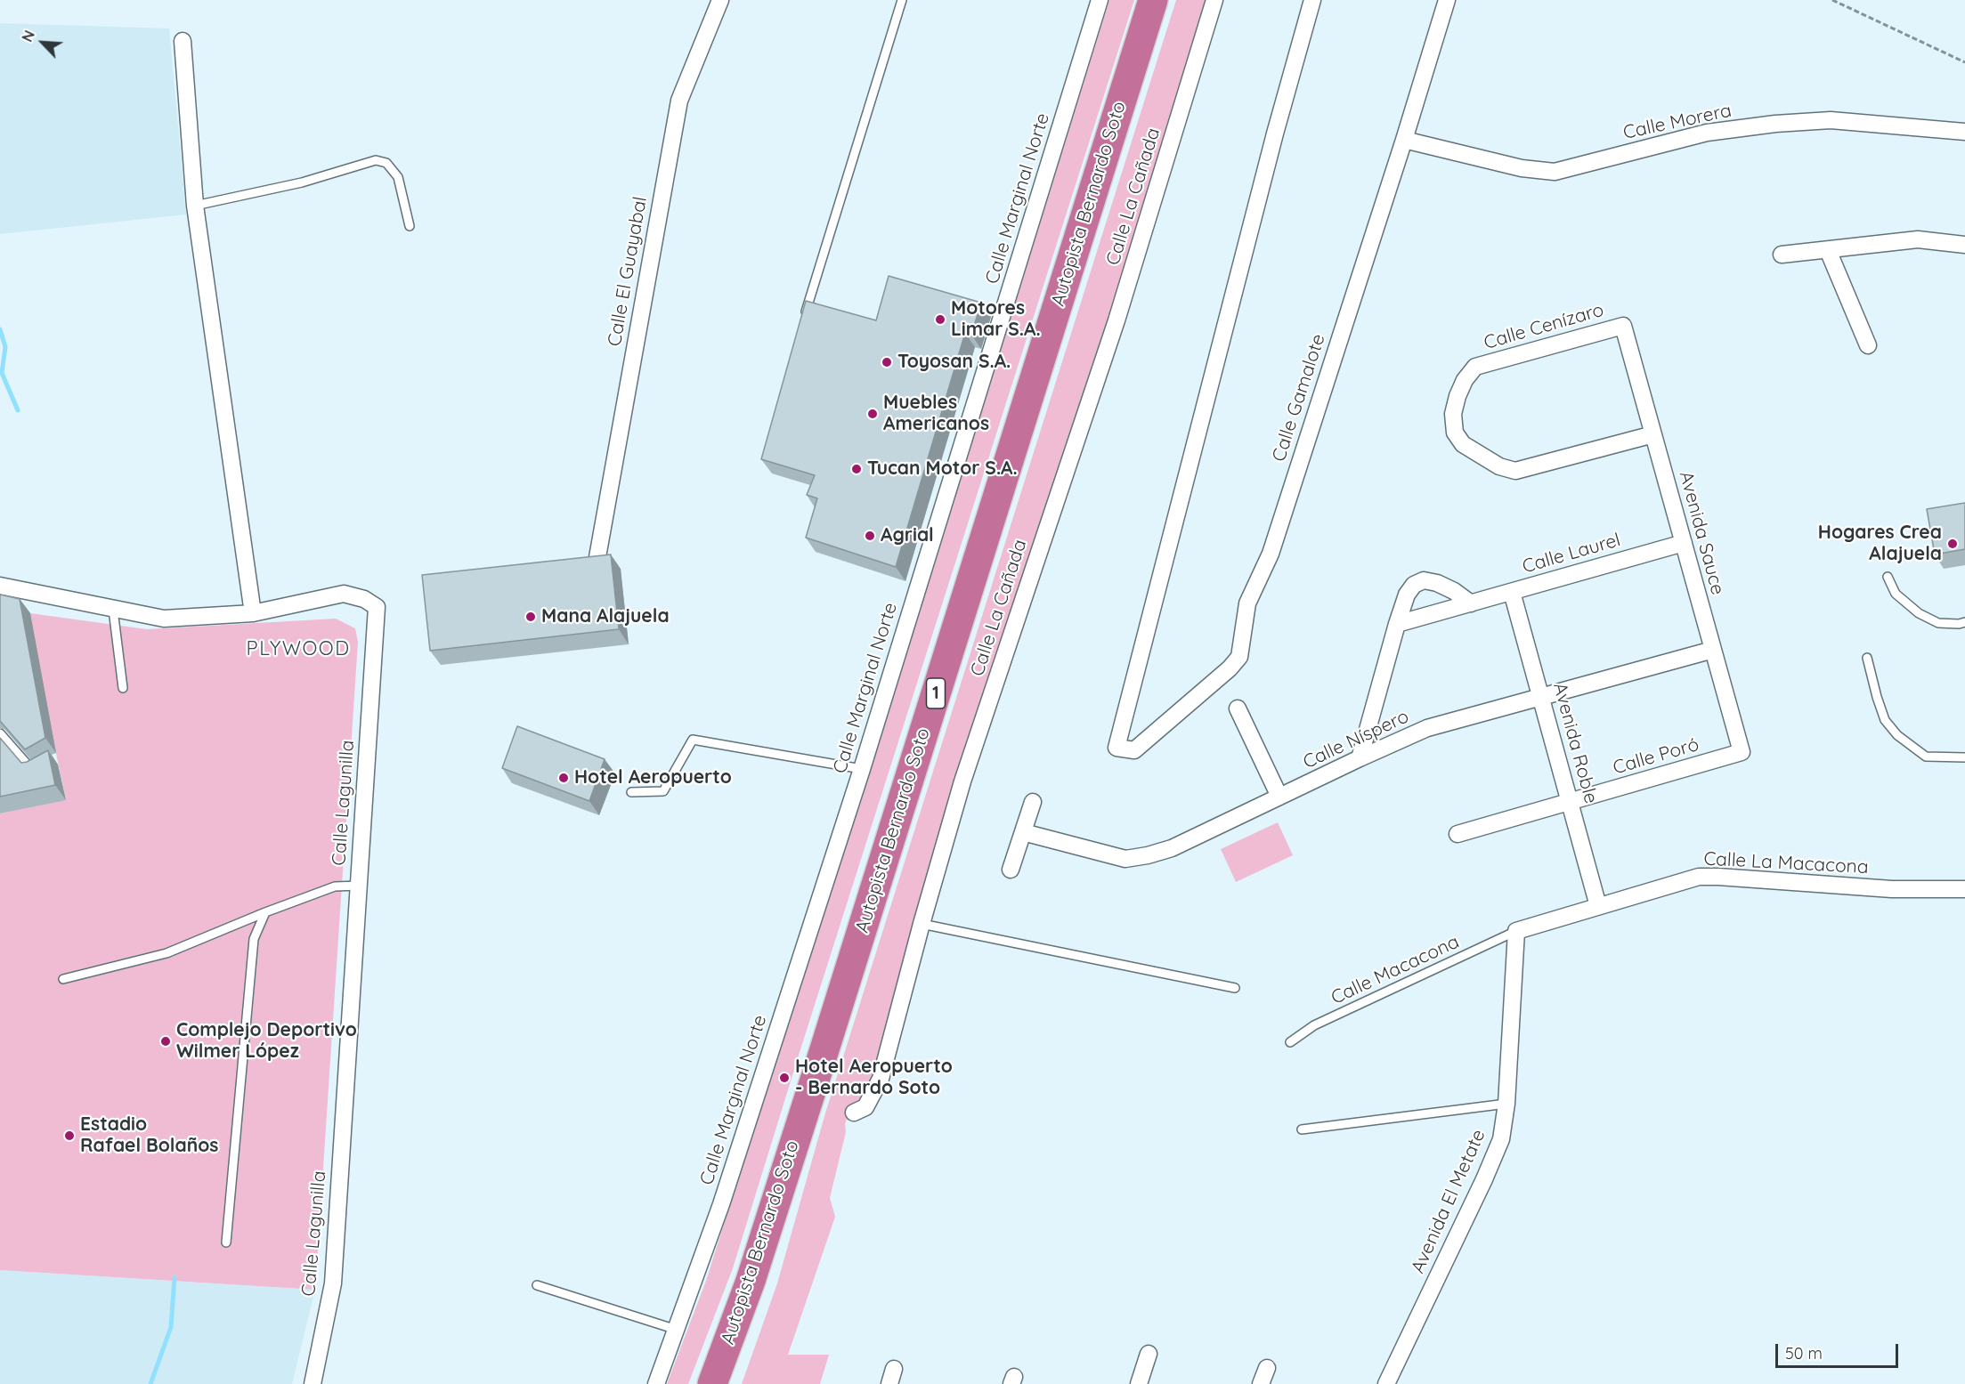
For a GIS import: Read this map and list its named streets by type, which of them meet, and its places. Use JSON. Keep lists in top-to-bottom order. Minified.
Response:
{"streets":{"highway":["Autopista Bernardo Soto","1"],"street":["Calle Morera","Calle La Cañada","Calle Marginal Norte","Calle El Guayabal","Calle Cenízaro","Calle Gamalote","Avenida Sauce","Calle Laurel","Calle Níspero","Avenida Roble","Calle Poró","Calle Lagunilla","Calle La Macacona","Avenida El Metate"],"lane":["Calle Macacona"]},"crossings":[["Calle Morera","Calle Gamalote"],["Calle Cenízaro","Avenida Sauce"],["Avenida Sauce","Calle Laurel"],["Avenida Sauce","Calle Níspero"],["Avenida Sauce","Calle Poró"],["Calle Laurel","Avenida Roble"],["Calle Níspero","Avenida Roble"],["Avenida Roble","Calle Poró"],["Avenida Roble","Calle La Macacona"],["Calle La Macacona","Calle Macacona"],["Calle La Macacona","Avenida El Metate"],["Calle Macacona","Avenida El Metate"]],"districts":["PLYWOOD"],"places":["Motores Limar S.A.","Toyosan S.A.","Muebles Americanos","Tucan Motor S.A.","Agrial","Hogares Crea Alajuela","Mana Alajuela","Hotel Aeropuerto","Complejo Deportivo Wilmer López","Hotel Aeropuerto - Bernardo Soto","Estadio Rafael Bolaños"],"scale_bar":"50 m","north":"top left"}
